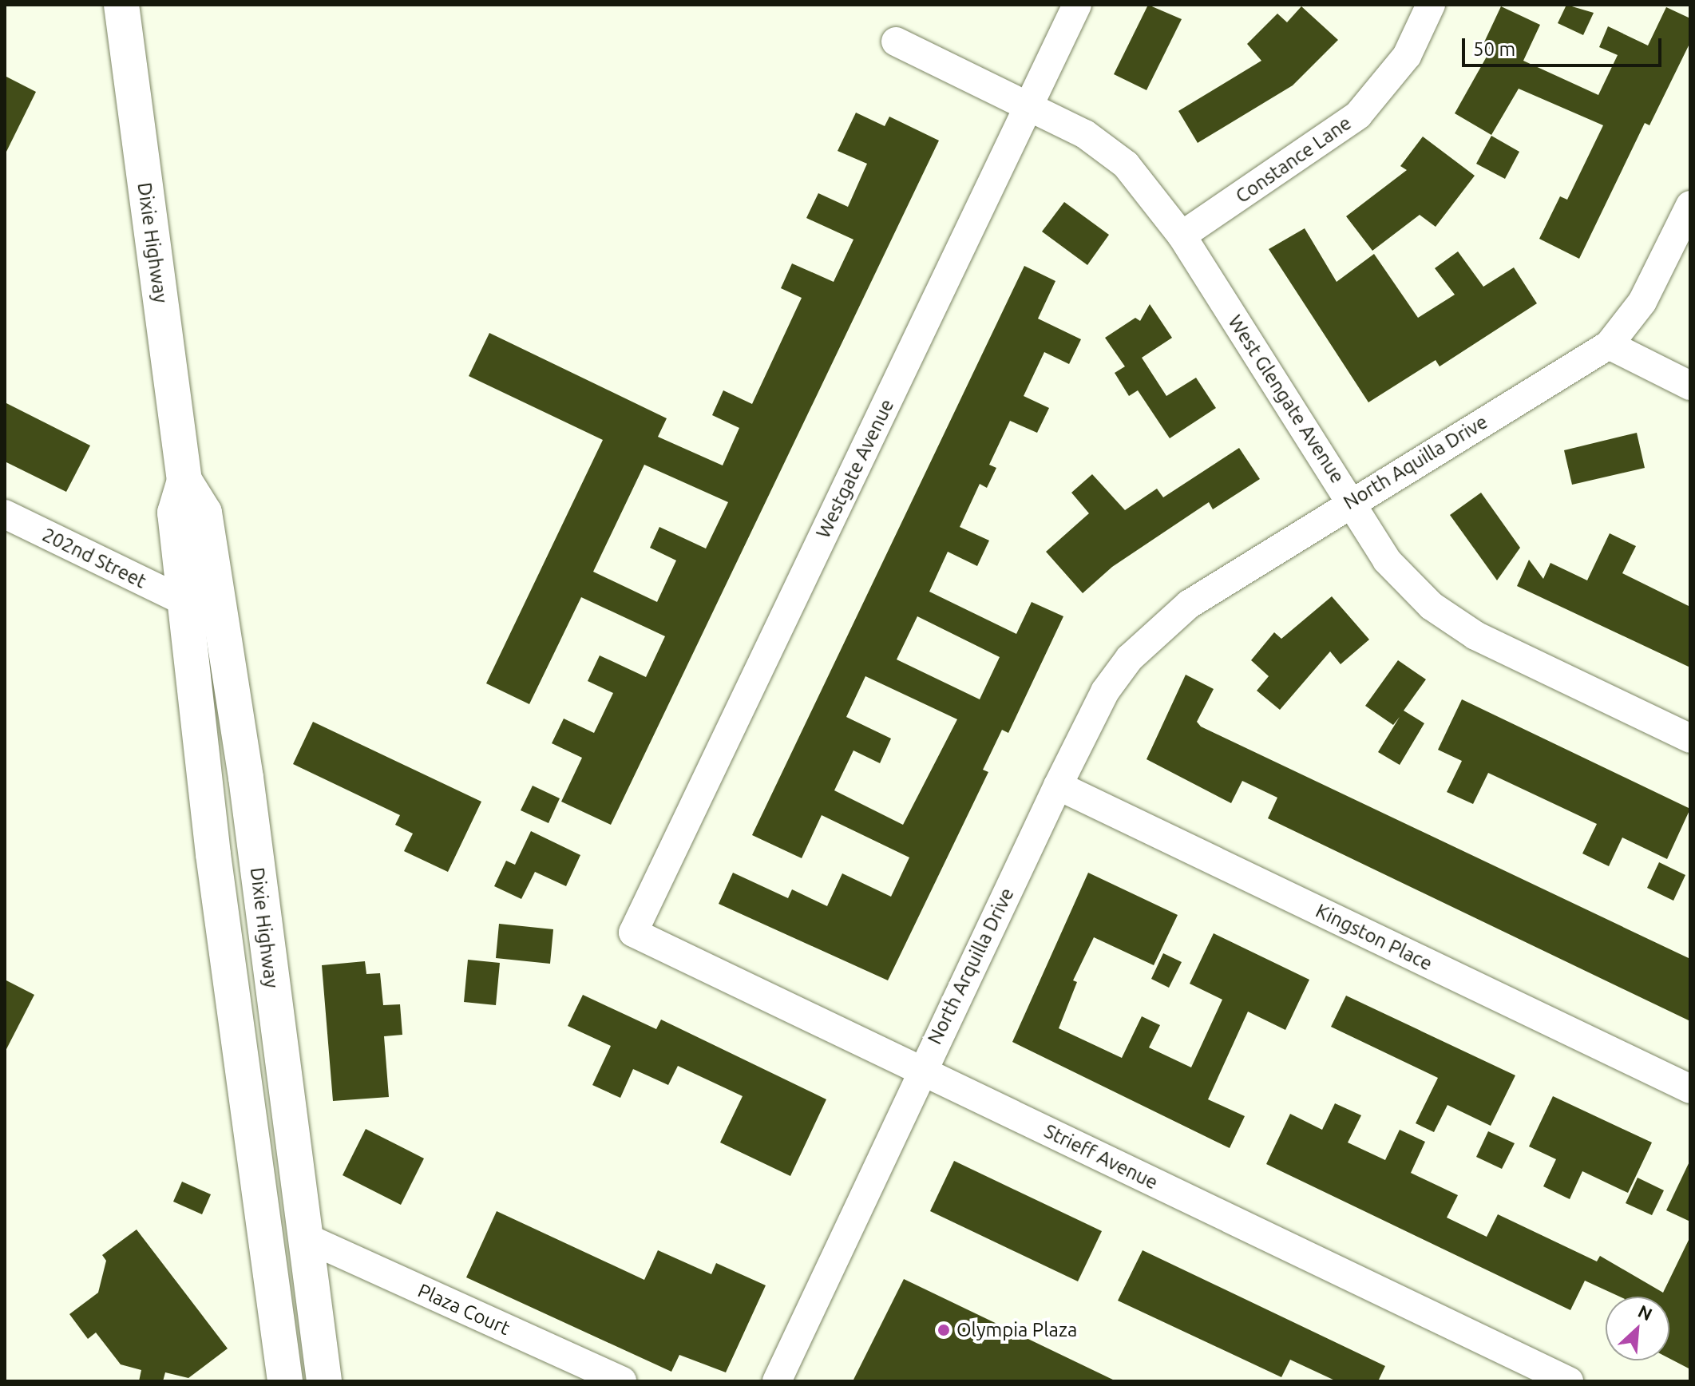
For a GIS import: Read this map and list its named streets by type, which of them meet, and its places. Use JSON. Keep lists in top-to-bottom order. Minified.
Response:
{"streets":{"main road":["Dixie Highway"],"street":["Constance Lane","West Glengate Avenue","North Aquilla Drive","Westgate Avenue","202nd Street","Kingston Place","North Arquilla Drive","Strieff Avenue","Plaza Court"]},"crossings":[["Constance Lane","West Glengate Avenue"],["Dixie Highway","202nd Street"],["Dixie Highway","Plaza Court"],["West Glengate Avenue","North Aquilla Drive"],["West Glengate Avenue","Westgate Avenue"],["North Aquilla Drive","North Arquilla Drive"],["Westgate Avenue","Strieff Avenue"],["Kingston Place","North Arquilla Drive"],["North Arquilla Drive","Strieff Avenue"]],"places":["Olympia Plaza"],"scale_bar":"50 m","north":"top right"}
